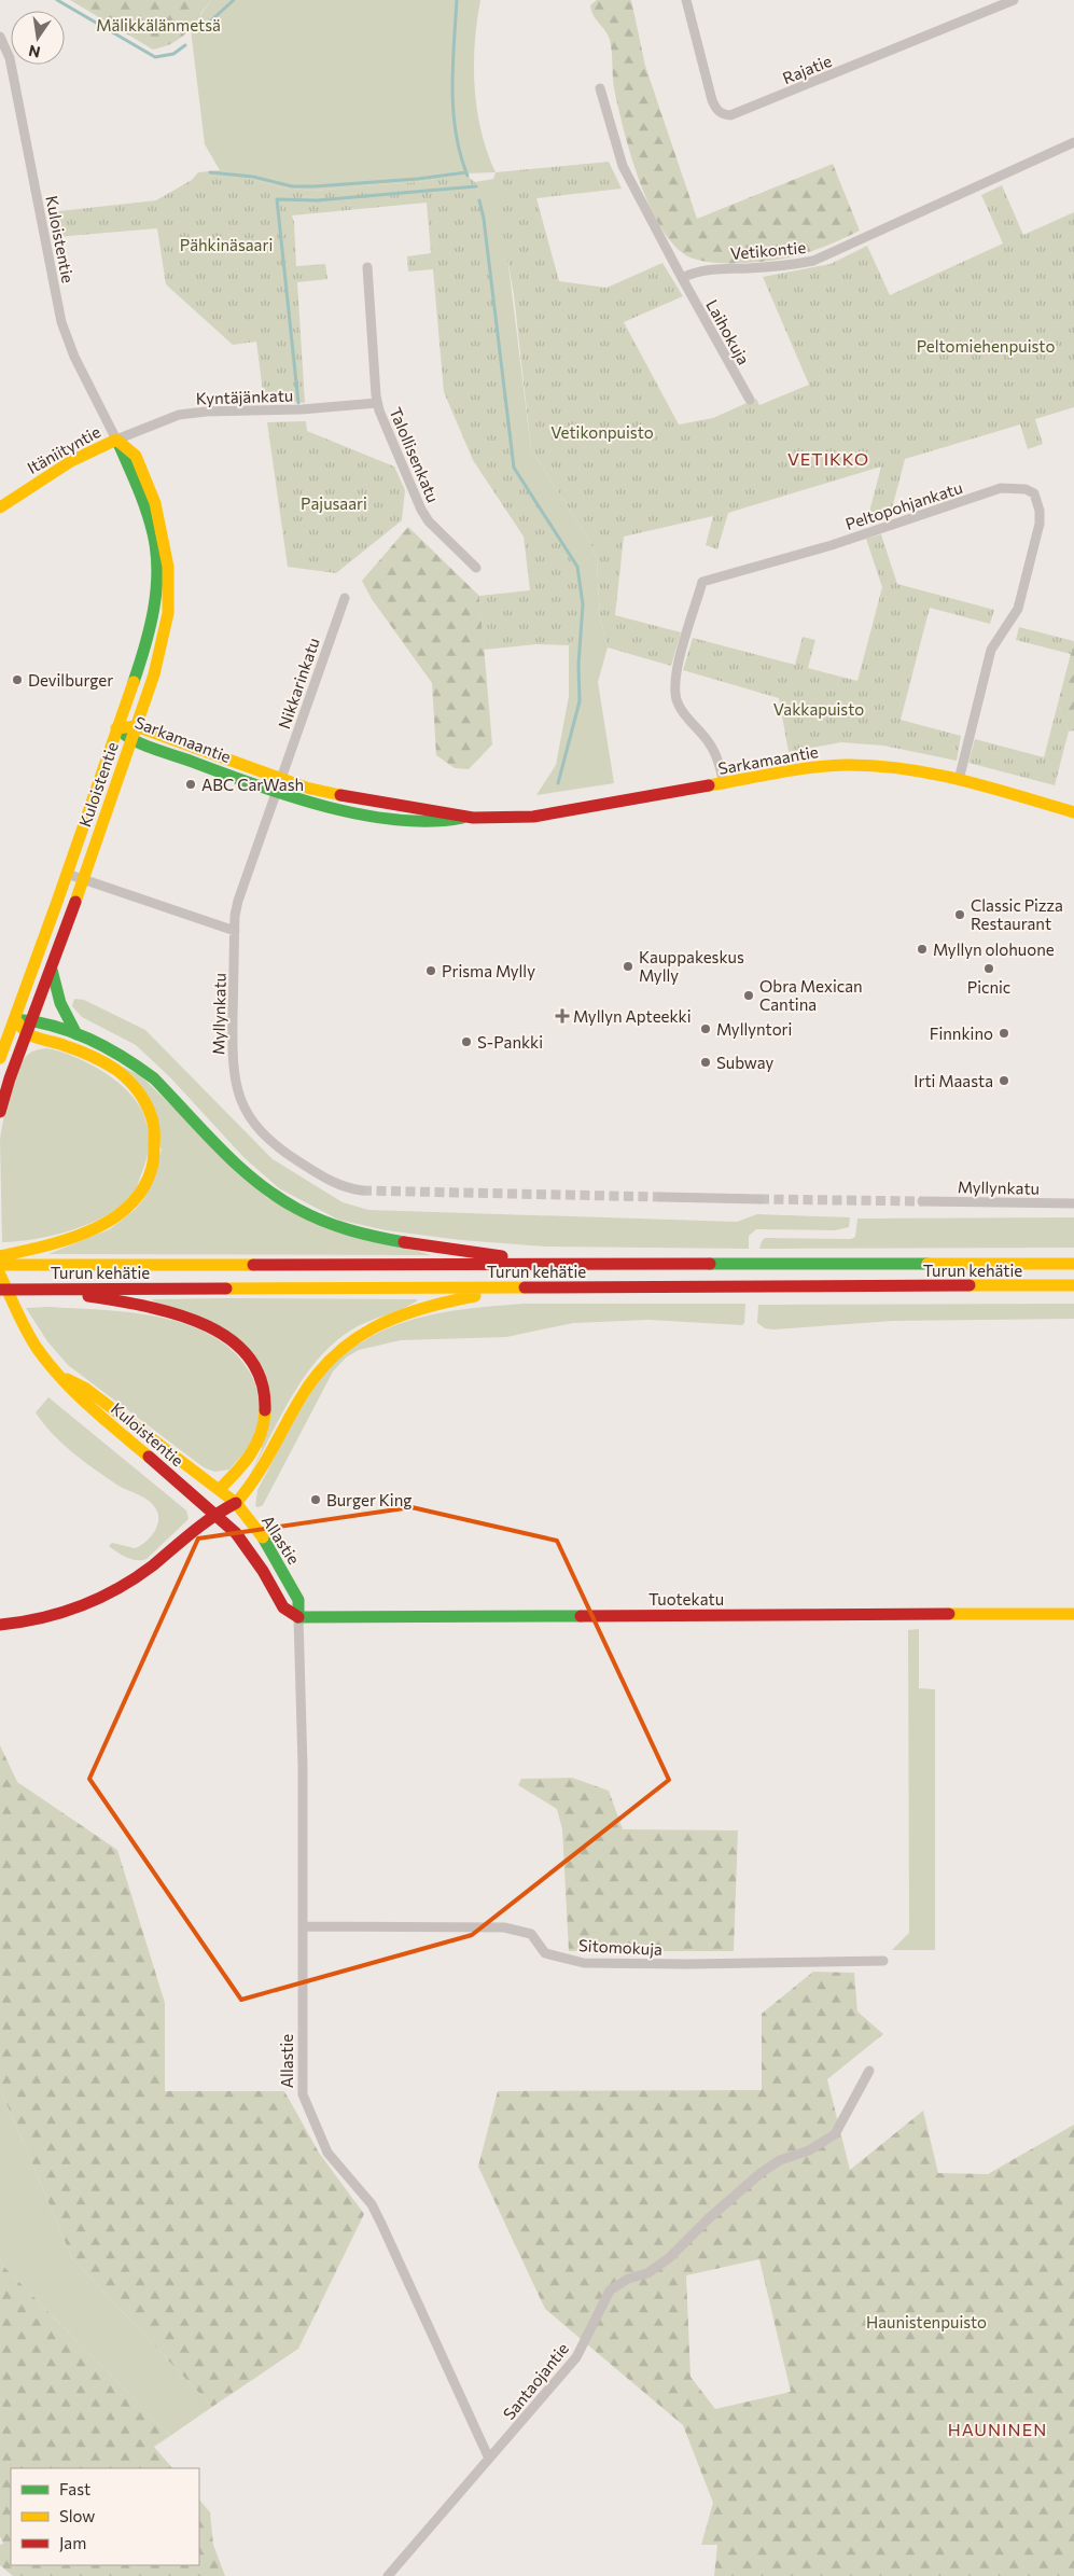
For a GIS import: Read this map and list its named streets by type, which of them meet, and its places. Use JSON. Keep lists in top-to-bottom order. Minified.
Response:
{"streets":{"main road":["Kuloistentie","Itäniityntie","Sarkamaantie","Turun kehätie","Allastie","Tuotekatu"],"street":["Rajatie","Vetikontie","Laihokuja","Kyntäjänkatu","Talollisenkatu","Peltopohjankatu","Nikkarinkatu","Myllynkatu","Sitomokuja","Santaojantie"]},"crossings":[["Kuloistentie","Kyntäjänkatu"],["Kuloistentie","Itäniityntie"],["Kuloistentie","Sarkamaantie"],["Kuloistentie","Allastie"],["Vetikontie","Laihokuja"],["Kyntäjänkatu","Itäniityntie"],["Kyntäjänkatu","Talollisenkatu"],["Peltopohjankatu","Sarkamaantie"],["Nikkarinkatu","Sarkamaantie"],["Nikkarinkatu","Myllynkatu"],["Sarkamaantie","Myllynkatu"],["Allastie","Tuotekatu"],["Allastie","Sitomokuja"],["Allastie","Santaojantie"]],"districts":["VETIKKO","HAUNINEN"],"parks":["Mälikkälänmetsä","Pähkinäsaari","Peltomiehenpuisto","Vetikonpuisto","Pajusaari","Vakkapuisto","Haunistenpuisto"],"places":{"other":["Devilburger","ABC CarWash","Classic Pizza Restaurant","Myllyn olohuone","Kauppakeskus Mylly","Picnic","Prisma Mylly","Obra Mexican Cantina","Myllyntori","Finnkino","S-Pankki","Subway","Irti Maasta","Burger King"],"health":["Myllyn Apteekki"]},"legend":["Fast","Slow","Jam"],"north":"bottom"}
